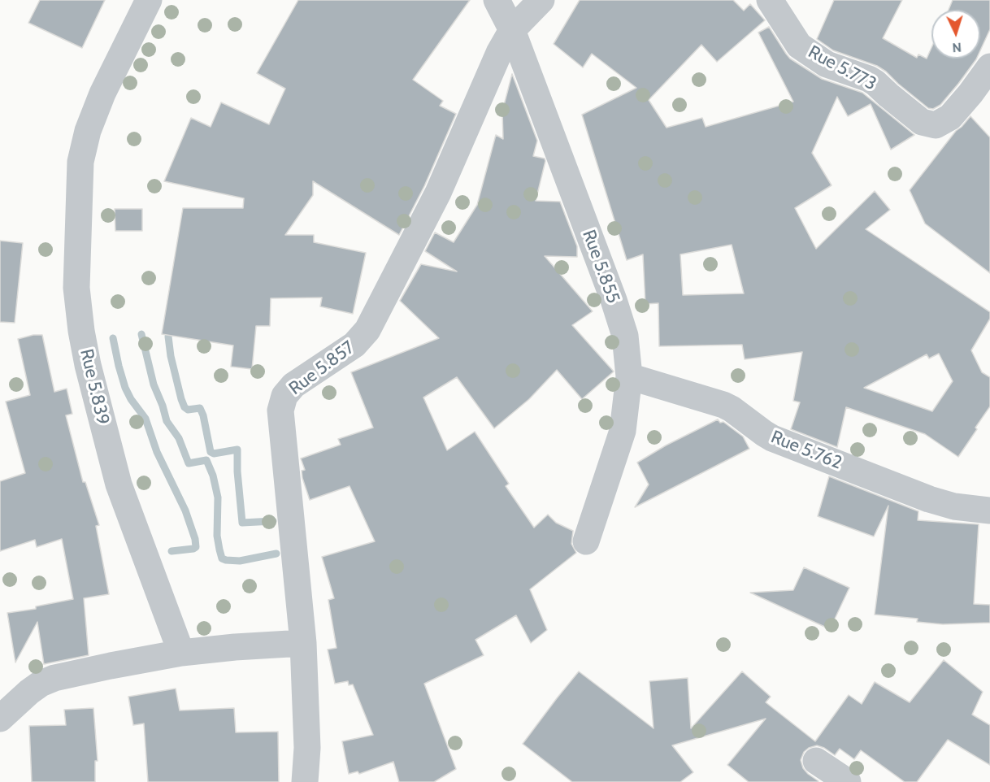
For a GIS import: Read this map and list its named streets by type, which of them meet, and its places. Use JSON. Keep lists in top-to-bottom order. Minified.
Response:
{"streets":{"street":["Rue 5.773","Rue 5.855","Rue 5.857","Rue 5.839","Rue 5.762"]},"crossings":[["Rue 5.855","Rue 5.857"],["Rue 5.855","Rue 5.762"]],"north":"bottom"}
